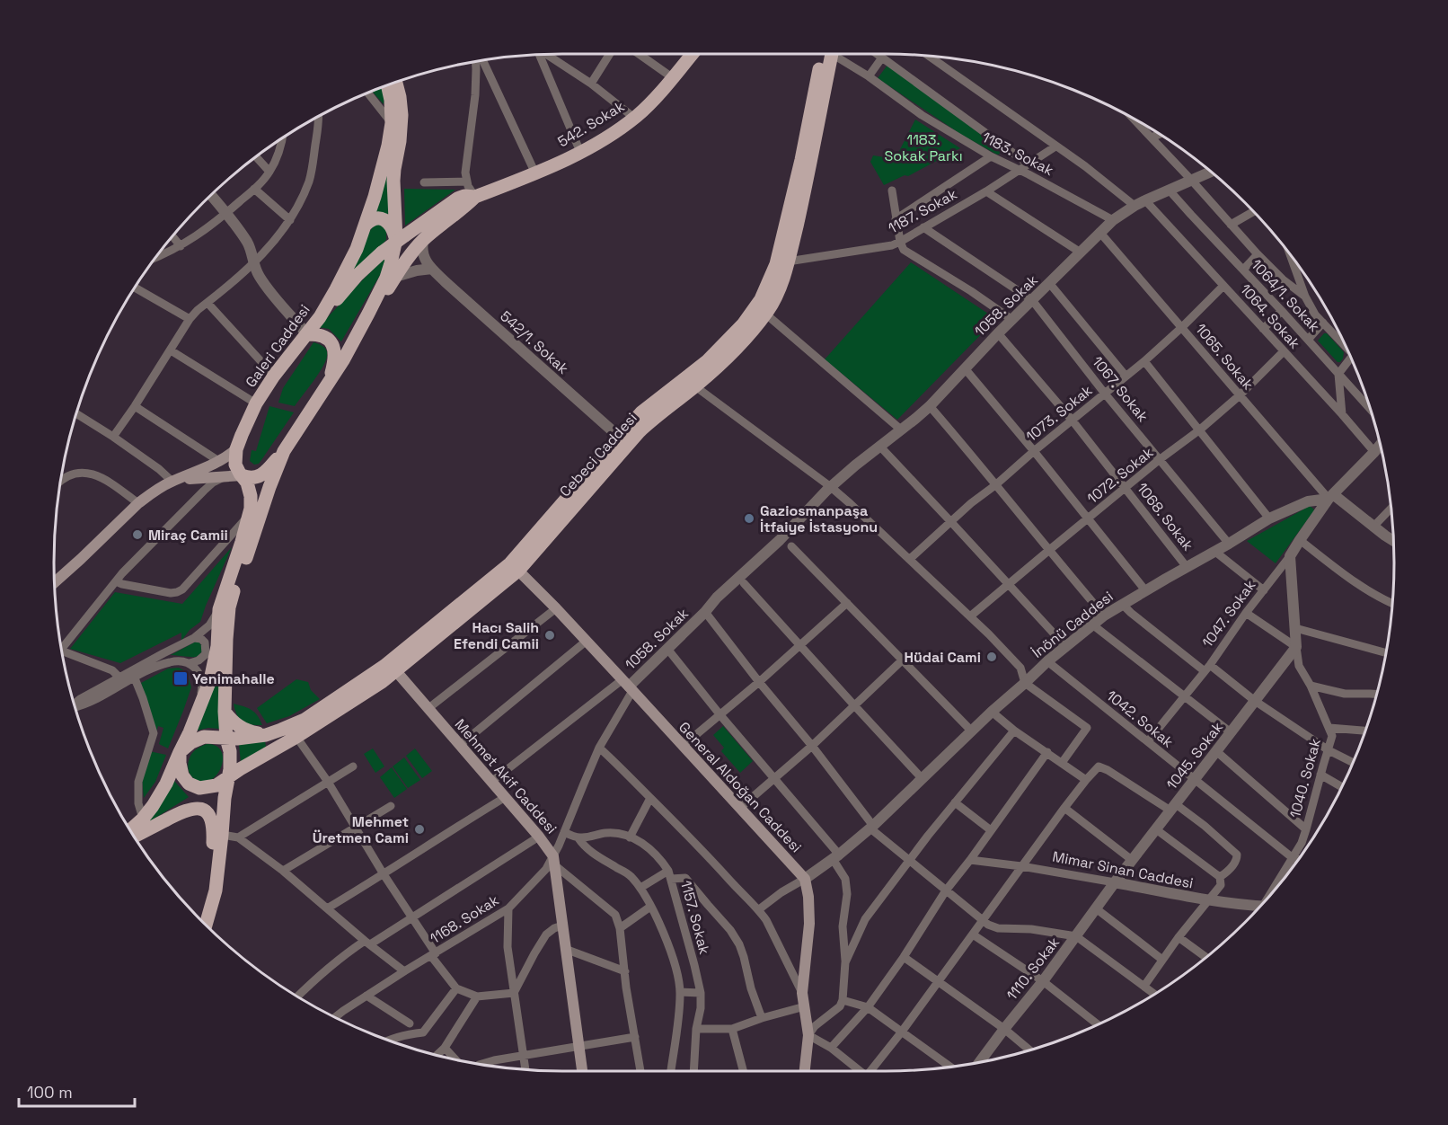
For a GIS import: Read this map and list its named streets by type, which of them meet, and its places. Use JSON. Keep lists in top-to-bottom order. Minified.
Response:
{"streets":{"main road":["542. Sokak","Galeri Caddesi","Cebeci Caddesi","Mehmet Akif Caddesi","General Aldoğan Caddesi"],"street":["1183. Sokak","1187. Sokak","1064/1. Sokak","1058. Sokak","1064. Sokak","542/1. Sokak","1065. Sokak","1067. Sokak","1073. Sokak","1072. Sokak","1068. Sokak","1047. Sokak","İnönü Caddesi","1042. Sokak","1045. Sokak","1040. Sokak","Mimar Sinan Caddesi","1157. Sokak","1168. Sokak","1110. Sokak"]},"crossings":[["1183. Sokak","1187. Sokak"],["1183. Sokak","1058. Sokak"],["1187. Sokak","1067. Sokak"],["1187. Sokak","Cebeci Caddesi"],["1064/1. Sokak","1058. Sokak"],["1058. Sokak","1064. Sokak"],["1058. Sokak","1065. Sokak"],["1058. Sokak","1067. Sokak"],["1058. Sokak","1068. Sokak"],["1058. Sokak","General Aldoğan Caddesi"],["1058. Sokak","1168. Sokak"],["1064. Sokak","1073. Sokak"],["1064. Sokak","1072. Sokak"],["542/1. Sokak","Cebeci Caddesi"],["1065. Sokak","1073. Sokak"],["1065. Sokak","1072. Sokak"],["1065. Sokak","1047. Sokak"],["1065. Sokak","İnönü Caddesi"],["1067. Sokak","1073. Sokak"],["1067. Sokak","1072. Sokak"],["1067. Sokak","İnönü Caddesi"],["1073. Sokak","1068. Sokak"],["Cebeci Caddesi","Mehmet Akif Caddesi"],["Cebeci Caddesi","General Aldoğan Caddesi"],["1072. Sokak","1068. Sokak"],["1068. Sokak","İnönü Caddesi"],["1047. Sokak","İnönü Caddesi"],["1047. Sokak","1042. Sokak"],["1047. Sokak","1040. Sokak"],["İnönü Caddesi","1042. Sokak"],["İnönü Caddesi","General Aldoğan Caddesi"],["1042. Sokak","1045. Sokak"],["1042. Sokak","1040. Sokak"],["1045. Sokak","1040. Sokak"],["1045. Sokak","Mimar Sinan Caddesi"],["1045. Sokak","1110. Sokak"],["Mehmet Akif Caddesi","1168. Sokak"],["General Aldoğan Caddesi","1168. Sokak"],["Mimar Sinan Caddesi","1110. Sokak"]],"parks":["1183. Sokak Parkı"],"places":{"other":["Gaziosmanpaşa İtfaiye İstasyonu","Miraç Camii","Hacı Salih Efendi Camii","Hüdai Cami","Mehmet Üretmen Cami"],"transit":["Yenimahalle"]},"scale_bar":"100 m"}
